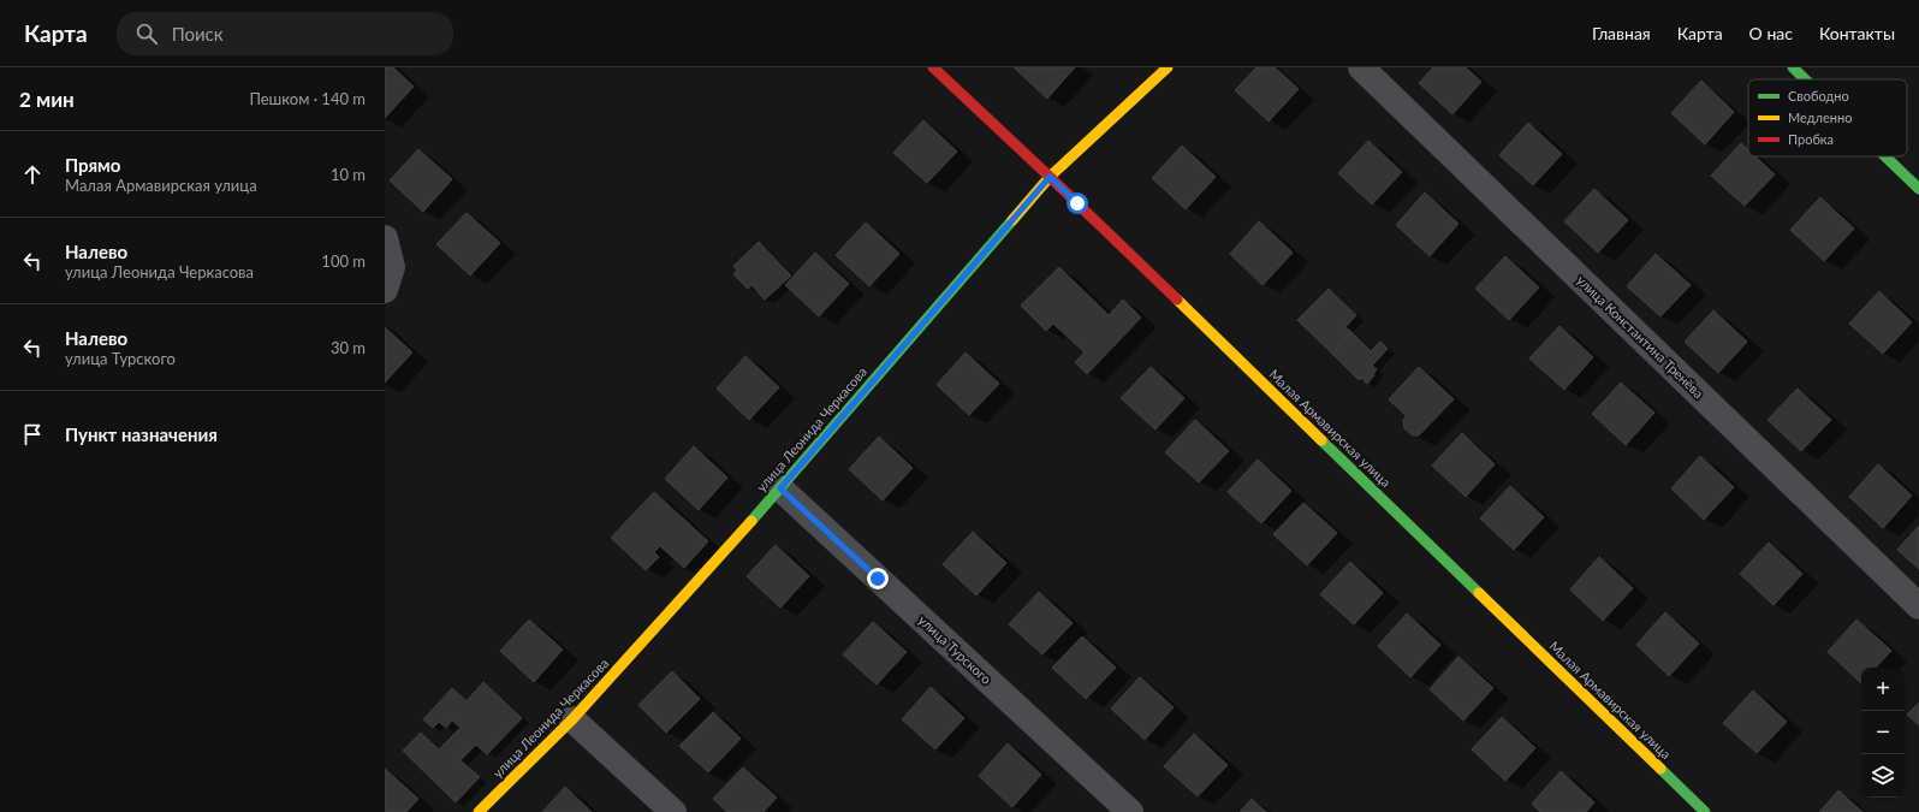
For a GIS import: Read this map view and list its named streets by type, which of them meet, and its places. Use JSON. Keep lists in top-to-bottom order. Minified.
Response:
{"streets":{"street":["улица Константина Тренёва","Малая Армавирская улица","улица Леонида Черкасова","улица Турского"]},"crossings":[["Малая Армавирская улица","улица Леонида Черкасова"],["улица Леонида Черкасова","улица Турского"]],"legend":["Свободно","Медленно","Пробка"],"page":{"header":"Карта","search":"Поиск","nav":["Главная","Карта","О нас","Контакты"],"heading":["2 мин","Пешком · 140 m"],"list":[["Прямо","Малая Армавирская улица","10 m"],["Налево","улица Леонида Черкасова","100 m"],["Налево","улица Турского","30 m"],"Пункт назначения"],"map_buttons":["+","−"]}}
